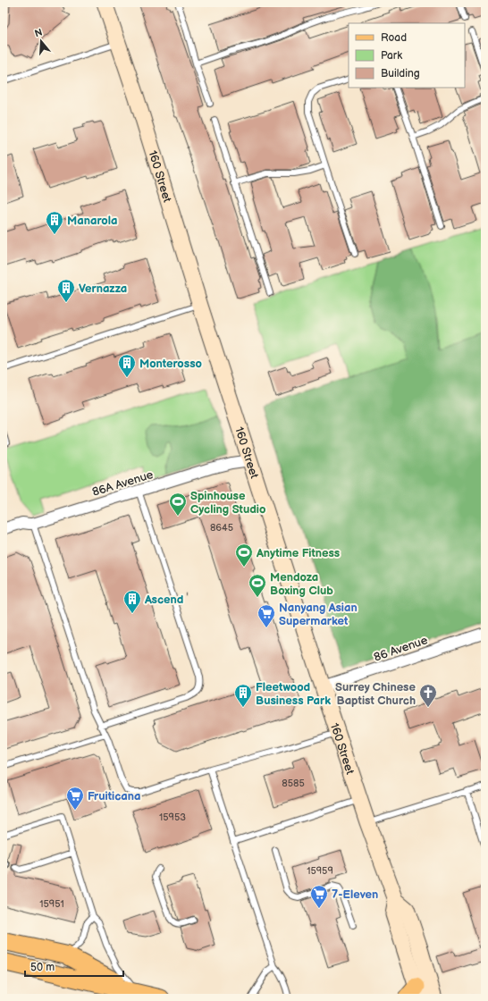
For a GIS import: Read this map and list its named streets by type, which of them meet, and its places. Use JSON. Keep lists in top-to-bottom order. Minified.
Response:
{"streets":{"main road":["160 Street"],"street":["86A Avenue","86 Avenue"]},"crossings":[["160 Street","86A Avenue"],["160 Street","86 Avenue"]],"places":{"building":["Manarola","Vernazza","Monterosso","Ascend","Fleetwood Business Park"],"sports":["Spinhouse Cycling Studio","Anytime Fitness","Mendoza Boxing Club"],"supermarket":["Nanyang Asian Supermarket","Fruiticana","7-Eleven"],"church":["Surrey Chinese Baptist Church"]},"house_numbers":["8645","8585","15953","15959","15951"],"legend":["Road","Park","Building"],"scale_bar":"50 m","north":"top"}
